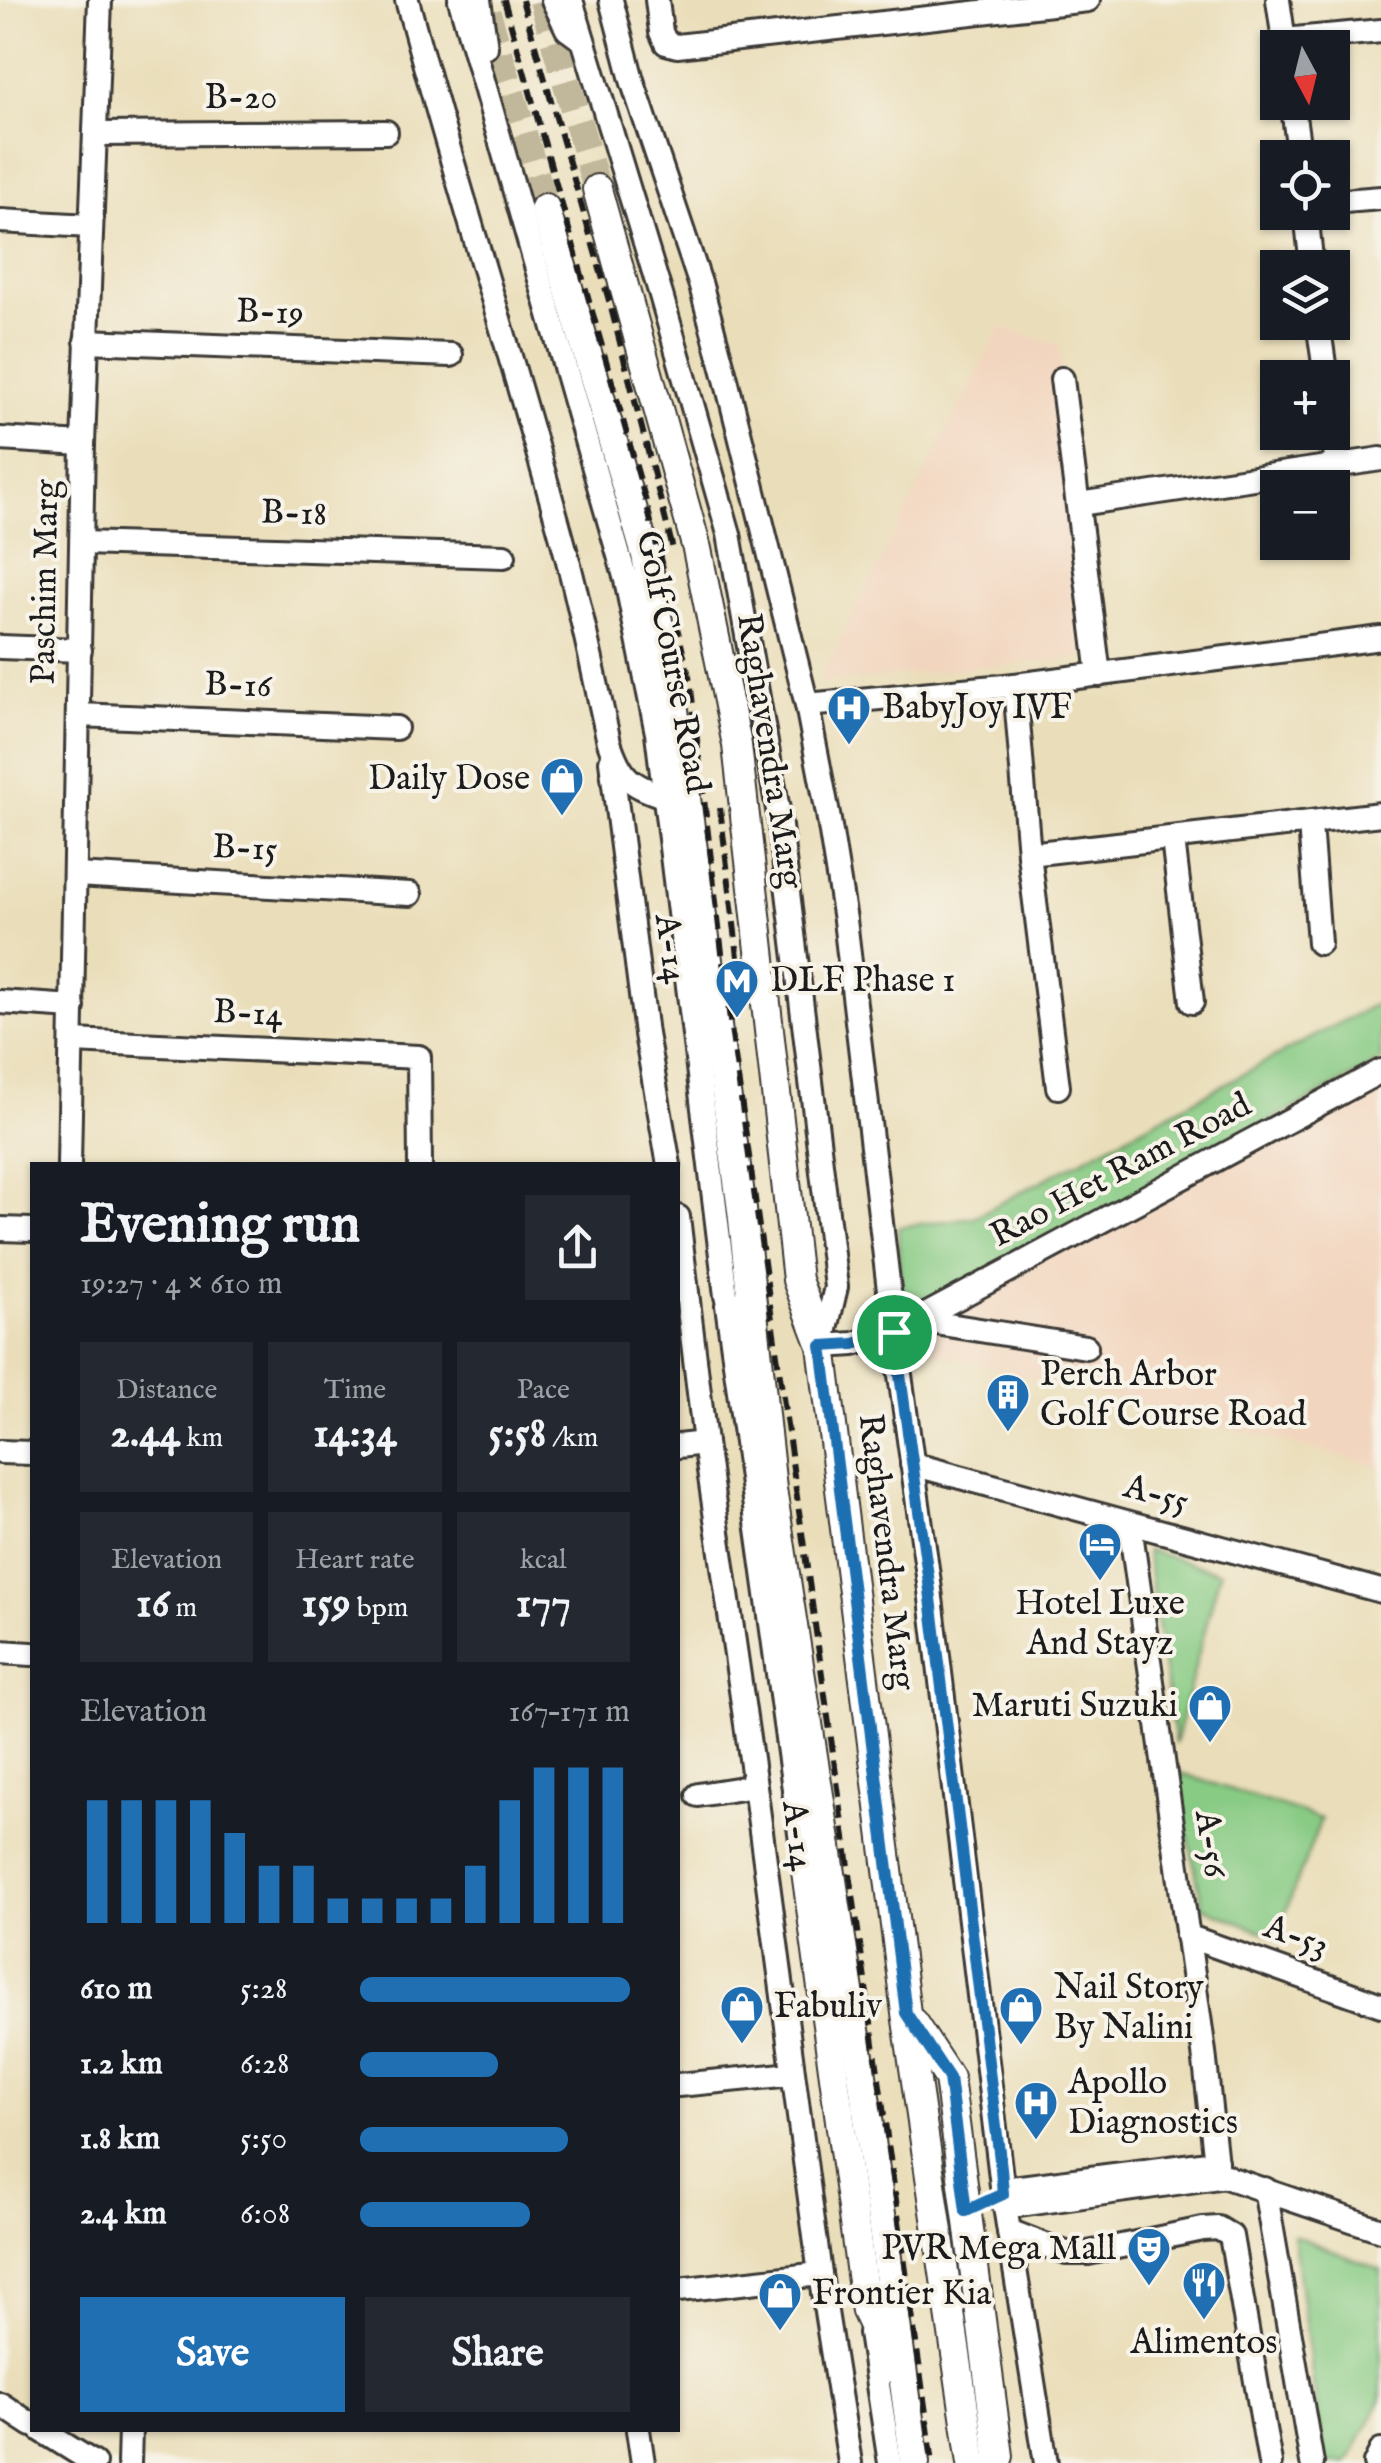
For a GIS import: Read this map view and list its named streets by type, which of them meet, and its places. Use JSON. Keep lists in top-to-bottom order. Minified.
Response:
{"streets":{"main road":["Raghavendra Marg"],"street":["B-20","B-19","B-18","Paschim Marg","Golf Course Road","B-16","B-15","A-14","B-14","Rao Het Ram Road","A-55","A-56","A-53"]},"crossings":[["B-20","Paschim Marg"],["B-19","Paschim Marg"],["B-18","Paschim Marg"],["Paschim Marg","B-16"],["Paschim Marg","B-15"],["Paschim Marg","B-14"],["Raghavendra Marg","Rao Het Ram Road"],["A-55","A-56"],["A-56","A-53"]],"places":{"hospital":["BabyJoy IVF","Apollo Diagnostics"],"shop":["Daily Dose","Maruti Suzuki","Fabuliv","Nail Story By Nalini","Frontier Kia"],"metro station":["DLF Phase 1"],"building":["Perch Arbor Golf Course Road"],"hotel":["Hotel Luxe And Stayz"],"theatre":["PVR Mega Mall"],"restaurant":["Alimentos"]},"north":"bottom","page":{"map_buttons":["+","−"],"heading":["Evening run","19:27 · 4 × 610 m"],"stats":[["Distance","2.44 km"],["Time","14:34"],["Pace","5:58 /km"],["Elevation","16 m"],["Heart rate","159 bpm"],["kcal","177"]],"chart":["Elevation","167–171 m"],"list":[{"name":"610 m","note":"5:28"},{"name":"1.2 km","note":"6:28"},{"name":"1.8 km","note":"5:50"},{"name":"2.4 km","note":"6:08"}],"buttons":["Save","Share"]}}
